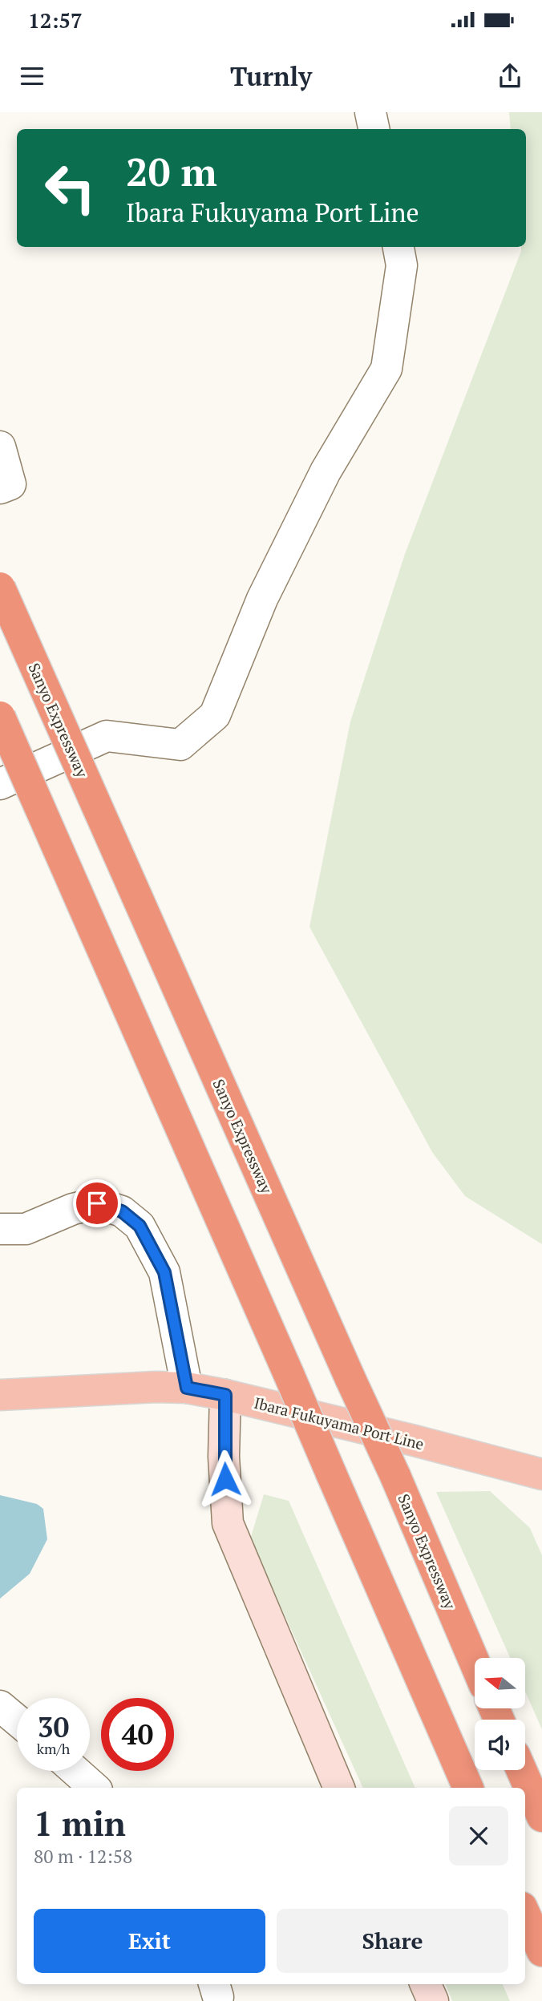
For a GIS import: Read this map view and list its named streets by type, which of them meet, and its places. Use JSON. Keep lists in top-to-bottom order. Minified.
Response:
{"streets":{"highway":["Sanyo Expressway"],"main road":["Ibara Fukuyama Port Line"]},"north":"left","page":{"status":"12:57","header":"Turnly","turn":["20 m","Ibara Fukuyama Port Line"],"speed":"30 km/h","limit":"40","heading":["1 min","80 m · 12:58"],"buttons":["Exit","Share"]}}
